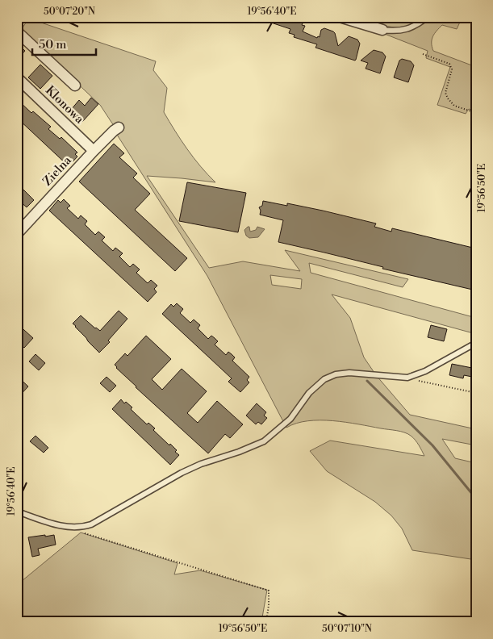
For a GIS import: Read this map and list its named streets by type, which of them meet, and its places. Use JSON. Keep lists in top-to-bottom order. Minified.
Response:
{"streets":{"street":["Klonowa","Zielna"]},"crossings":[["Klonowa","Zielna"]],"scale_bar":"50 m","coordinates":["50°07'20\"N","19°56'40\"E","19°56'50\"E","50°07'10\"N"]}
